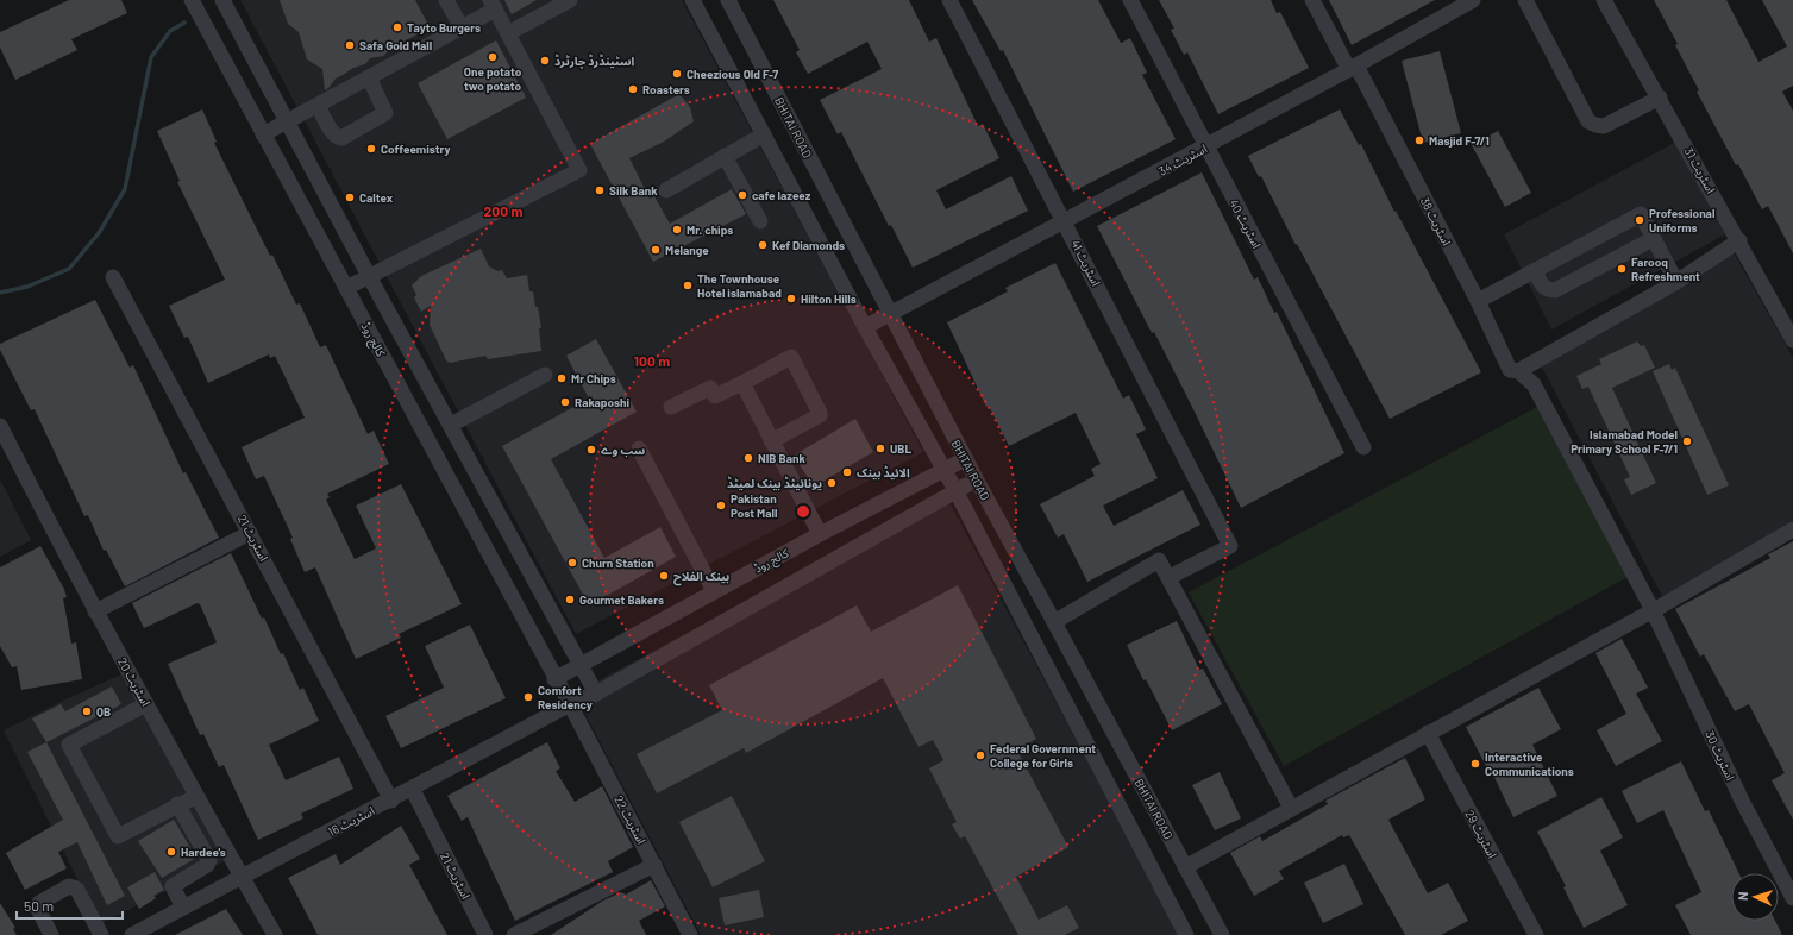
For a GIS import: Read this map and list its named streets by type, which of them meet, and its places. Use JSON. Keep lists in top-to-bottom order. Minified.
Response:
{"streets":{"street":["BHITAI ROAD","اسٹریٹ 34","اسٹریٹ 31","اسٹریٹ 38","اسٹریٹ 40","اسٹریٹ 41","کالج روڈ","اسٹریٹ 21","اسٹریٹ 20","اسٹریٹ 30","اسٹریٹ 22","اسٹریٹ 16","اسٹریٹ 29"]},"crossings":[["BHITAI ROAD","اسٹریٹ 34"],["BHITAI ROAD","کالج روڈ"],["اسٹریٹ 34","اسٹریٹ 38"],["اسٹریٹ 34","اسٹریٹ 40"],["اسٹریٹ 34","اسٹریٹ 41"],["اسٹریٹ 38","اسٹریٹ 30"],["کالج روڈ","اسٹریٹ 22"],["کالج روڈ","اسٹریٹ 16"],["اسٹریٹ 21","اسٹریٹ 16"],["اسٹریٹ 20","اسٹریٹ 16"],["اسٹریٹ 22","اسٹریٹ 16"]],"places":["Tayto Burgers","Safa Gold Mall","One potato two potato","اسٹینڈرڈ چارٹرڈ","Cheezious Old F-7","Roasters","Masjid F-7/1","Coffeemistry","Silk Bank","cafe lazeez","Caltex","Professional Uniforms","Mr. chips","Kef Diamonds","Melange","Farooq Refreshment","The Townhouse Hotel islamabad","Hilton Hills","Mr Chips","Rakaposhi","Islamabad Model Primary School F-7/1","UBL","سب وے","NIB Bank","الائیڈ بینک","یونائیٹڈ بینک لمیٹڈ","Pakistan Post Mall","Churn Station","بینک الفلاح","Gourmet Bakers","Comfort Residency","QB","Federal Government College for Girls","Interactive Communications","Hardee's"],"scale_bar":"50 m","north":"left","rings":["200 m","100 m"]}
